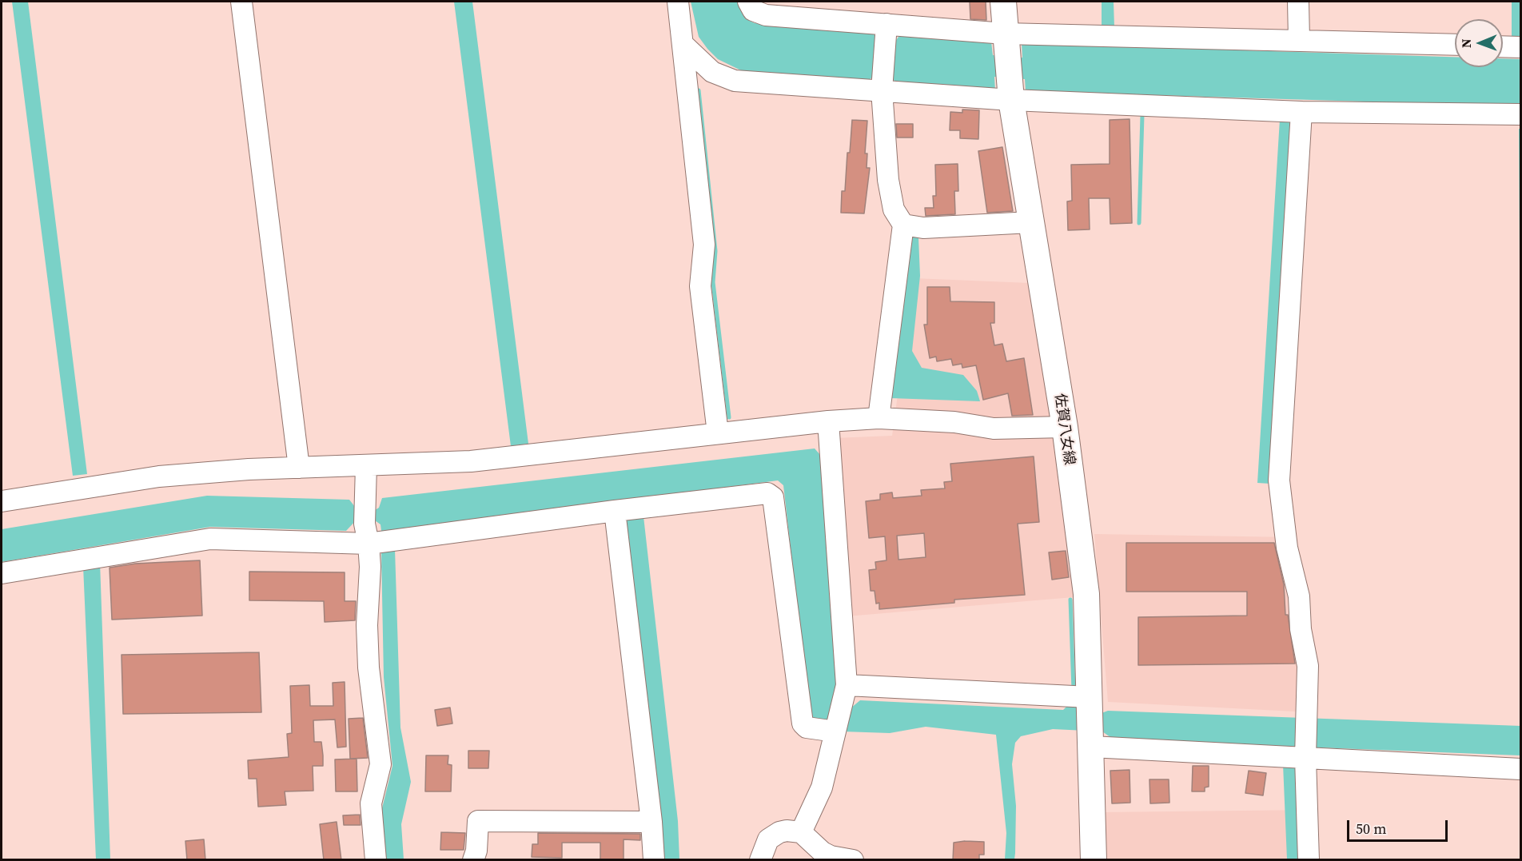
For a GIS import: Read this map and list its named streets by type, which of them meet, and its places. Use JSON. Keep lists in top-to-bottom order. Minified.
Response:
{"streets":{"main road":["佐賀八女線"]},"scale_bar":"50 m","north":"left"}
